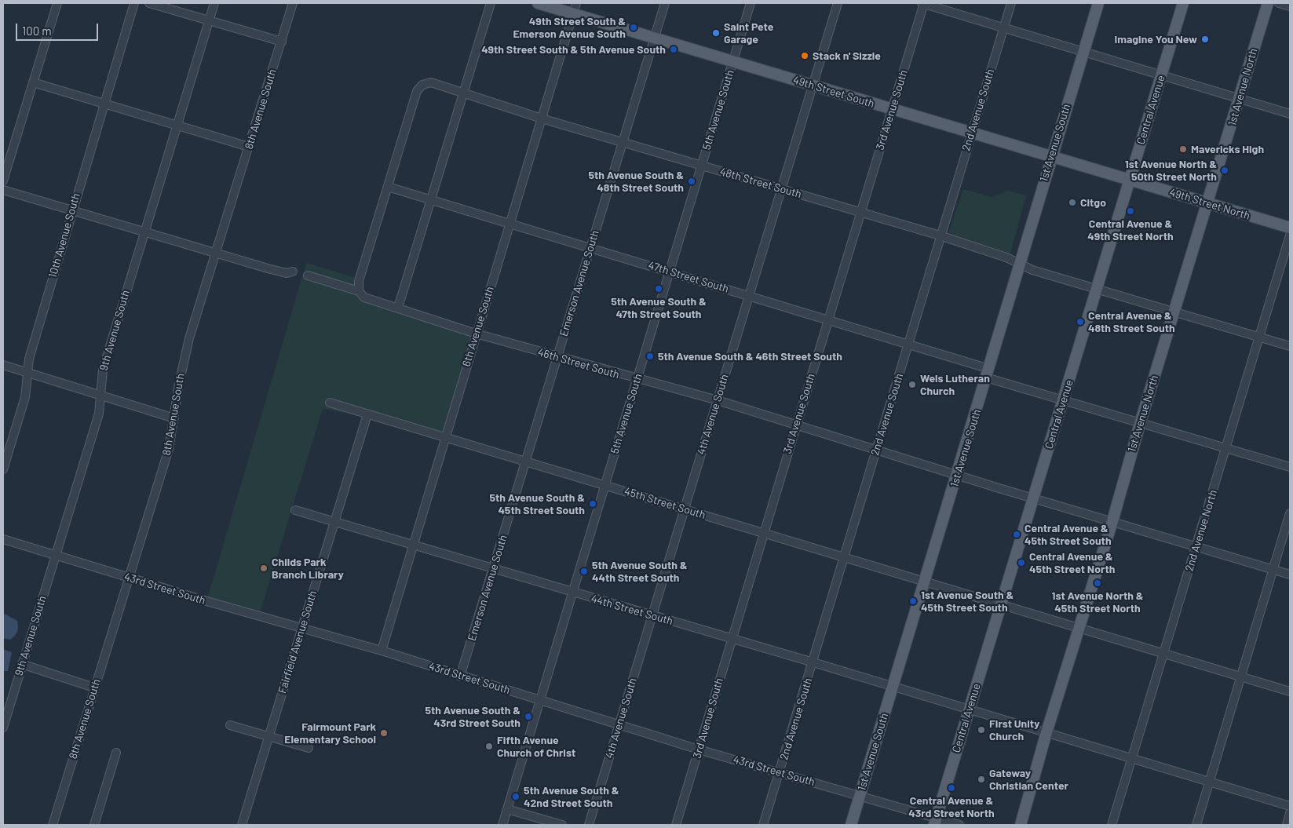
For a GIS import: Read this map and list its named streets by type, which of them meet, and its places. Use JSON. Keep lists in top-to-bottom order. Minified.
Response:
{"streets":{"main road":["1st Avenue North","49th Street South","Central Avenue","1st Avenue South","49th Street North"],"street":["8th Avenue South","5th Avenue South","3rd Avenue South","2nd Avenue South","48th Street South","10th Avenue South","47th Street South","Emerson Avenue South","6th Avenue South","9th Avenue South","46th Street South","4th Avenue South","45th Street South","2nd Avenue North","43rd Street South","44th Street South","Fairfield Avenue South"]},"crossings":[["1st Avenue North","48th Street South"],["1st Avenue North","49th Street North"],["1st Avenue North","47th Street South"],["1st Avenue North","46th Street South"],["1st Avenue North","45th Street South"],["1st Avenue North","44th Street South"],["49th Street South","5th Avenue South"],["49th Street South","3rd Avenue South"],["49th Street South","2nd Avenue South"],["49th Street South","Central Avenue"],["49th Street South","1st Avenue South"],["49th Street South","49th Street North"],["49th Street South","Emerson Avenue South"],["49th Street South","6th Avenue South"],["49th Street South","4th Avenue South"],["8th Avenue South","43rd Street South"],["5th Avenue South","48th Street South"],["5th Avenue South","47th Street South"],["5th Avenue South","46th Street South"],["5th Avenue South","45th Street South"],["5th Avenue South","43rd Street South"],["5th Avenue South","44th Street South"],["3rd Avenue South","48th Street South"],["3rd Avenue South","47th Street South"],["3rd Avenue South","46th Street South"],["3rd Avenue South","45th Street South"],["3rd Avenue South","43rd Street South"],["3rd Avenue South","44th Street South"],["2nd Avenue South","48th Street South"],["2nd Avenue South","47th Street South"],["2nd Avenue South","46th Street South"],["2nd Avenue South","45th Street South"],["2nd Avenue South","43rd Street South"],["2nd Avenue South","44th Street South"],["Central Avenue","48th Street South"],["Central Avenue","49th Street North"],["Central Avenue","47th Street South"],["Central Avenue","46th Street South"],["Central Avenue","45th Street South"],["Central Avenue","43rd Street South"],["Central Avenue","44th Street South"],["1st Avenue South","48th Street South"],["1st Avenue South","47th Street South"],["1st Avenue South","46th Street South"],["1st Avenue South","45th Street South"],["1st Avenue South","43rd Street South"],["1st Avenue South","44th Street South"],["48th Street South","47th Street South"],["48th Street South","Emerson Avenue South"],["48th Street South","6th Avenue South"],["48th Street South","4th Avenue South"],["48th Street South","2nd Avenue North"],["47th Street South","Emerson Avenue South"],["47th Street South","6th Avenue South"],["47th Street South","4th Avenue South"],["47th Street South","2nd Avenue North"],["Emerson Avenue South","46th Street South"],["Emerson Avenue South","45th Street South"],["Emerson Avenue South","43rd Street South"],["Emerson Avenue South","44th Street South"],["6th Avenue South","46th Street South"],["6th Avenue South","45th Street South"],["6th Avenue South","43rd Street South"],["6th Avenue South","44th Street South"],["9th Avenue South","43rd Street South"],["46th Street South","4th Avenue South"],["46th Street South","2nd Avenue North"],["4th Avenue South","45th Street South"],["4th Avenue South","43rd Street South"],["4th Avenue South","44th Street South"],["45th Street South","2nd Avenue North"],["45th Street South","Fairfield Avenue South"],["2nd Avenue North","44th Street South"],["43rd Street South","Fairfield Avenue South"],["44th Street South","Fairfield Avenue South"]],"places":["49th Street South & Emerson Avenue South","Saint Pete Garage","Imagine You New","49th Street South & 5th Avenue South","Stack n' Sizzle","Mavericks High","1st Avenue North & 50th Street North","5th Avenue South & 48th Street South","Citgo","Central Avenue & 49th Street North","5th Avenue South & 47th Street South","Central Avenue & 48th Street South","5th Avenue South & 46th Street South","Wels Lutheran Church","5th Avenue South & 45th Street South","Central Avenue & 45th Street South","Central Avenue & 45th Street North","Childs Park Branch Library","5th Avenue South & 44th Street South","1st Avenue North & 45th Street North","1st Avenue South & 45th Street South","5th Avenue South & 43rd Street South","First Unity Church","Fairmount Park Elementary School","Fifth Avenue Church of Christ","Gateway Christian Center","Central Avenue & 43rd Street North","5th Avenue South & 42nd Street South"],"scale_bar":"100 m"}
